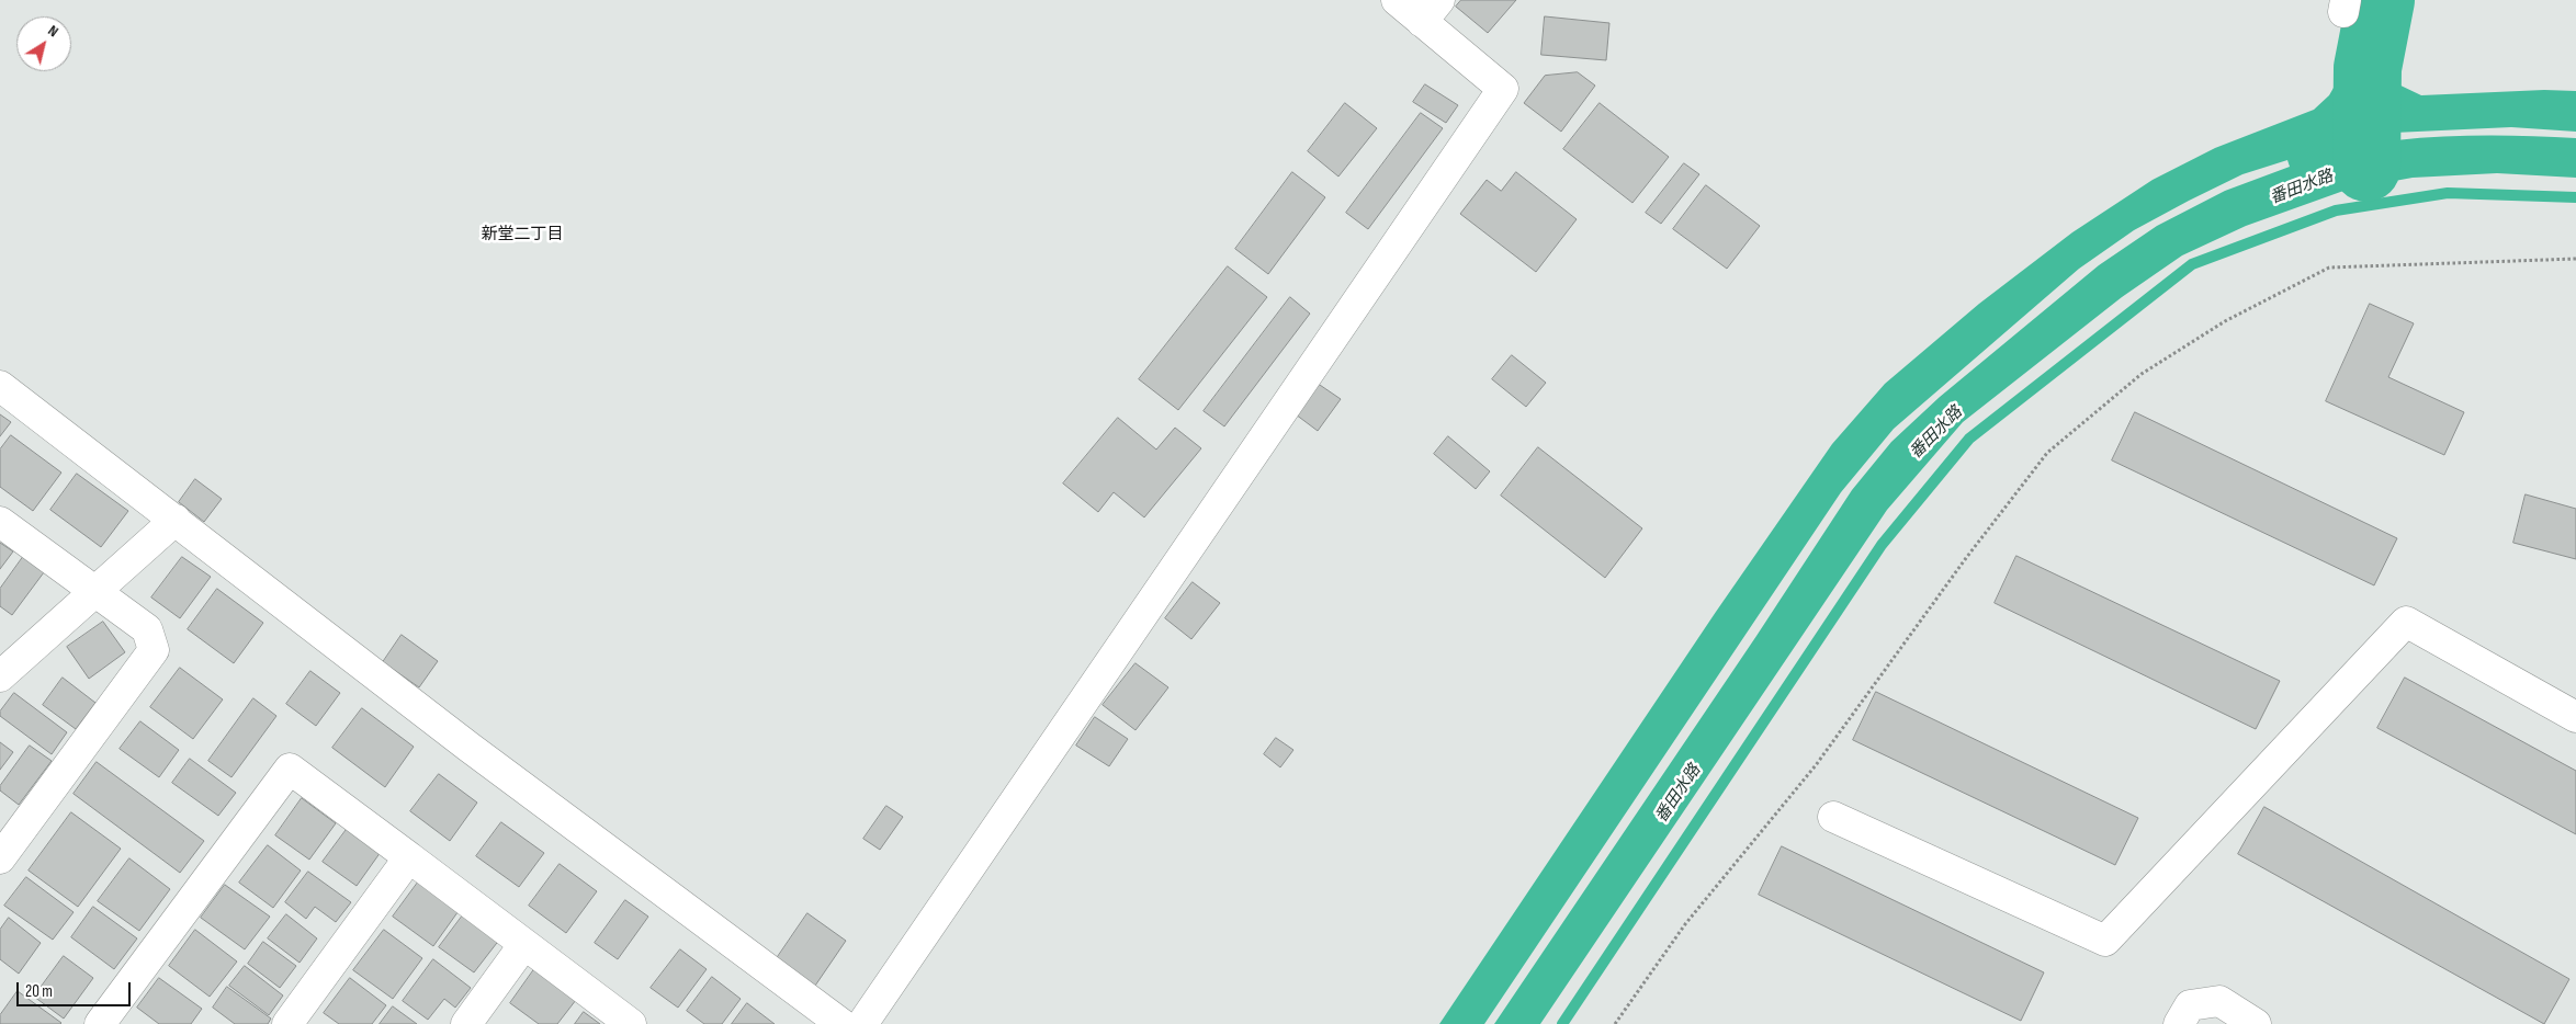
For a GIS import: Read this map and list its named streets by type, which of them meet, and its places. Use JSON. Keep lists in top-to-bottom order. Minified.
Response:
{"districts":["新堂二丁目"],"water":["番田水路"],"scale_bar":"20 m","north":"top right"}
